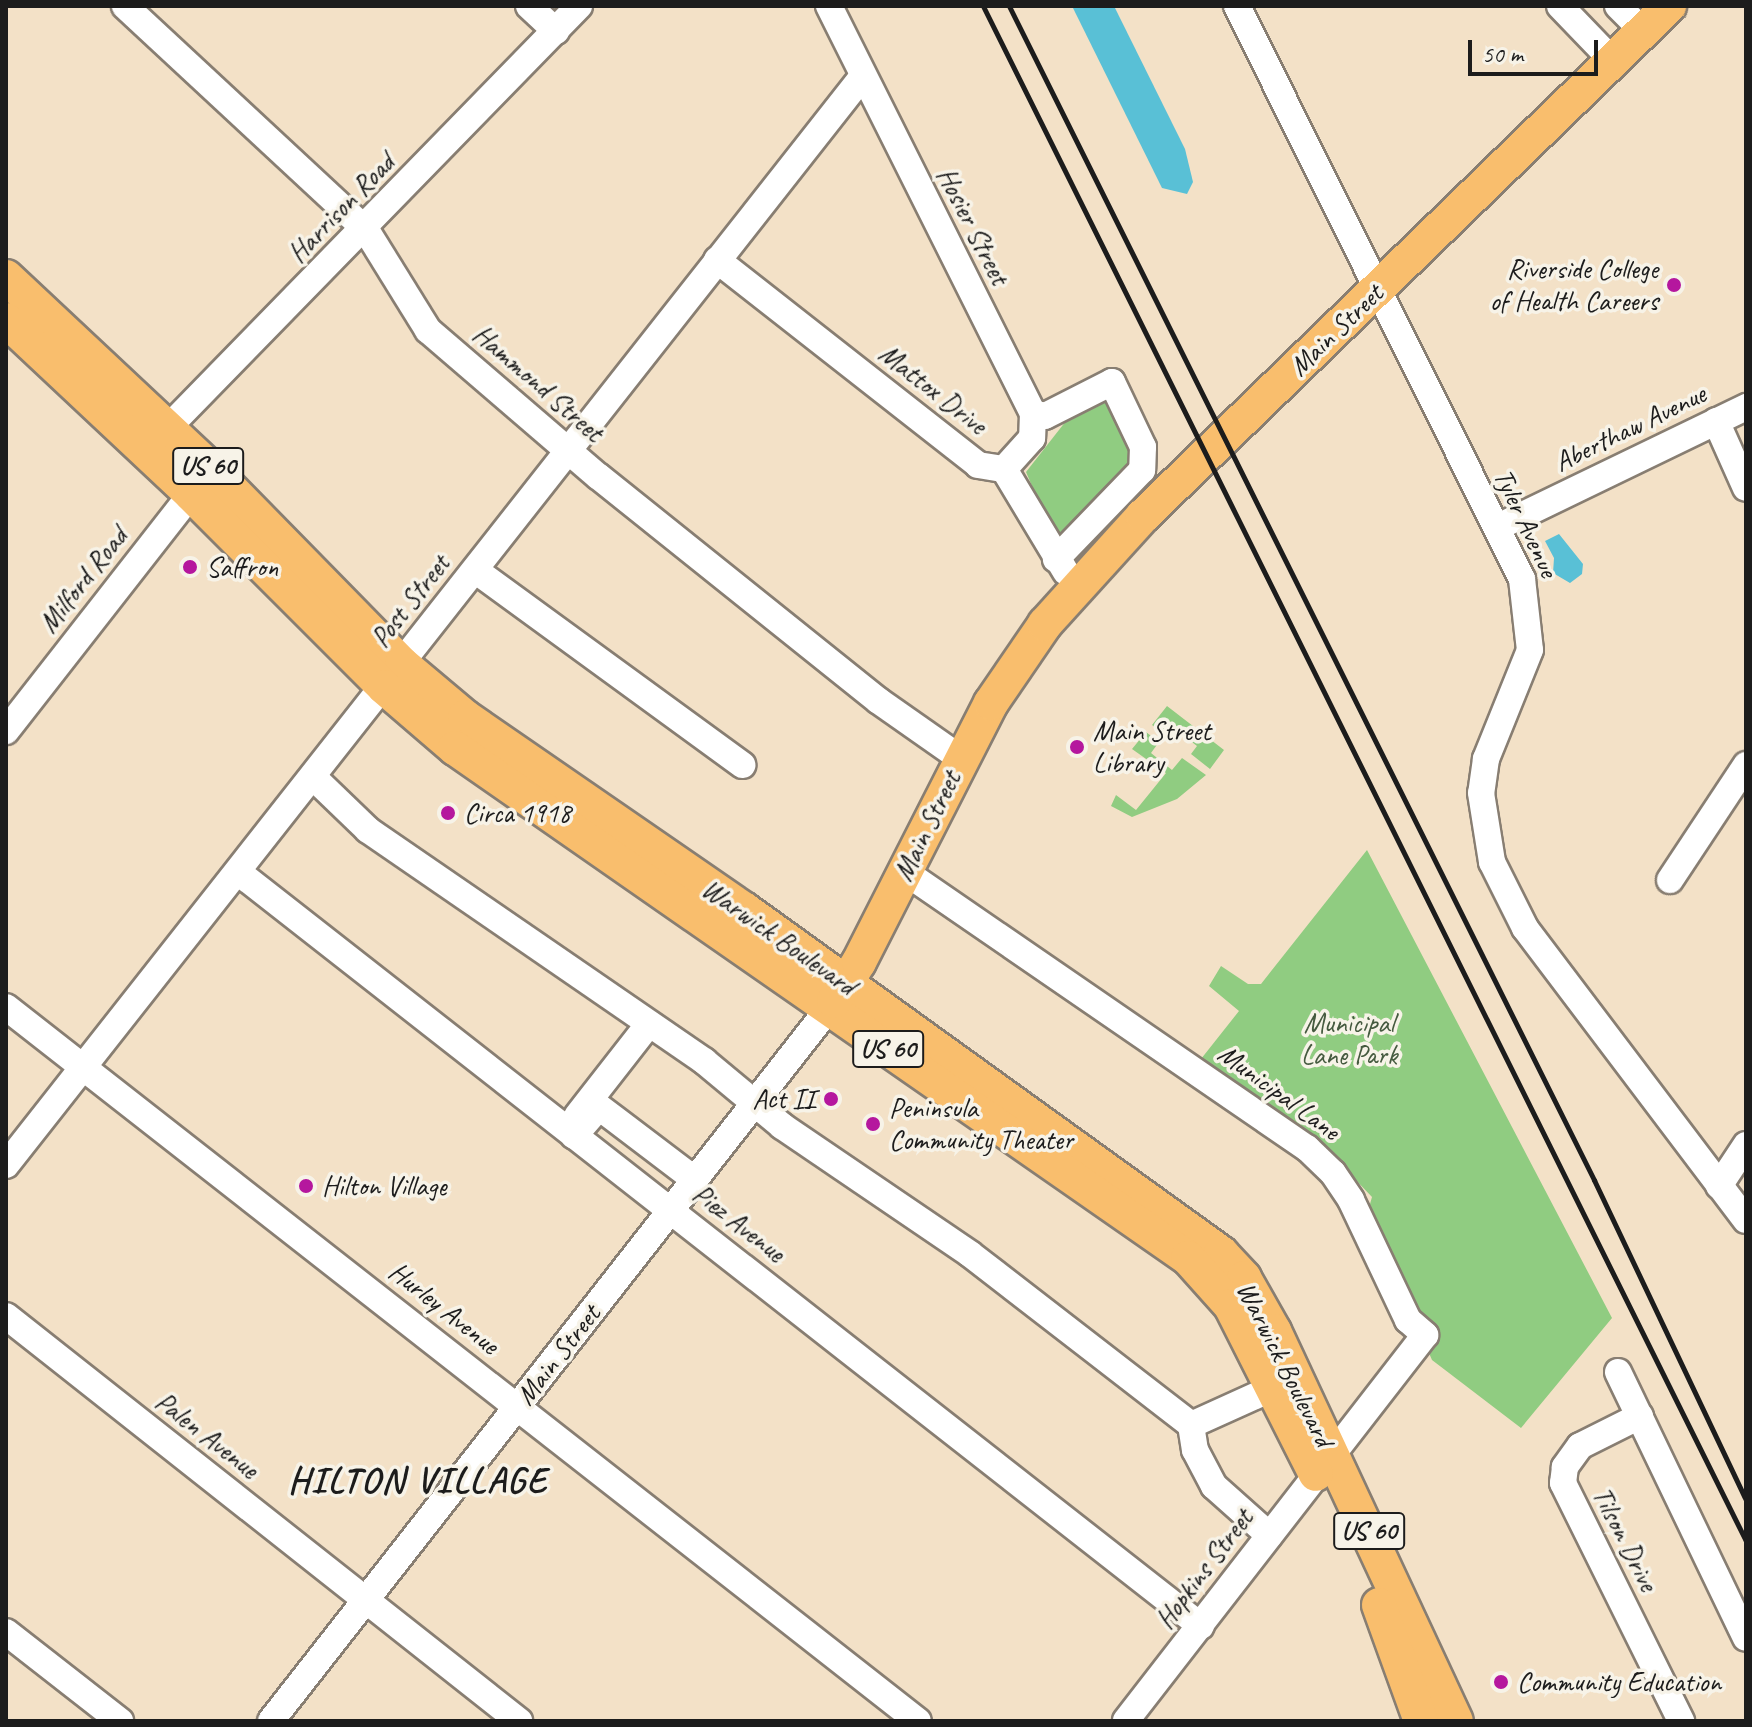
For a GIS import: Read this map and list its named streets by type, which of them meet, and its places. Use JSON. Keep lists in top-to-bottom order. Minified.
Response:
{"streets":{"main road":["Main Street","US 60","Warwick Boulevard"],"street":["Harrison Road","Hosier Street","Hammond Street","Mattox Drive","Aberthaw Avenue","Tyler Avenue","Milford Road","Post Street","Municipal Lane","Piez Avenue","Hurley Avenue","Palen Avenue","Tilson Drive","Hopkins Street"]},"crossings":[["Harrison Road","Hammond Street"],["Harrison Road","Warwick Boulevard"],["Hosier Street","Post Street"],["Main Street","Hammond Street"],["Main Street","Mattox Drive"],["Main Street","Tyler Avenue"],["Main Street","Warwick Boulevard"],["Main Street","Municipal Lane"],["Main Street","Piez Avenue"],["Main Street","Hurley Avenue"],["Main Street","Palen Avenue"],["Hammond Street","Post Street"],["Mattox Drive","Post Street"],["Aberthaw Avenue","Tyler Avenue"],["Milford Road","Warwick Boulevard"],["Post Street","Warwick Boulevard"],["Post Street","Piez Avenue"],["Post Street","Hurley Avenue"],["Warwick Boulevard","Municipal Lane"],["Warwick Boulevard","Hopkins Street"],["Municipal Lane","Hopkins Street"],["Piez Avenue","Hopkins Street"]],"districts":["HILTON VILLAGE"],"parks":["Municipal Lane Park"],"places":["Riverside College of Health Careers","Saffron","Main Street Library","Circa 1918","Act II","Peninsula Community Theater","Hilton Village","Community Education"],"scale_bar":"50 m"}
